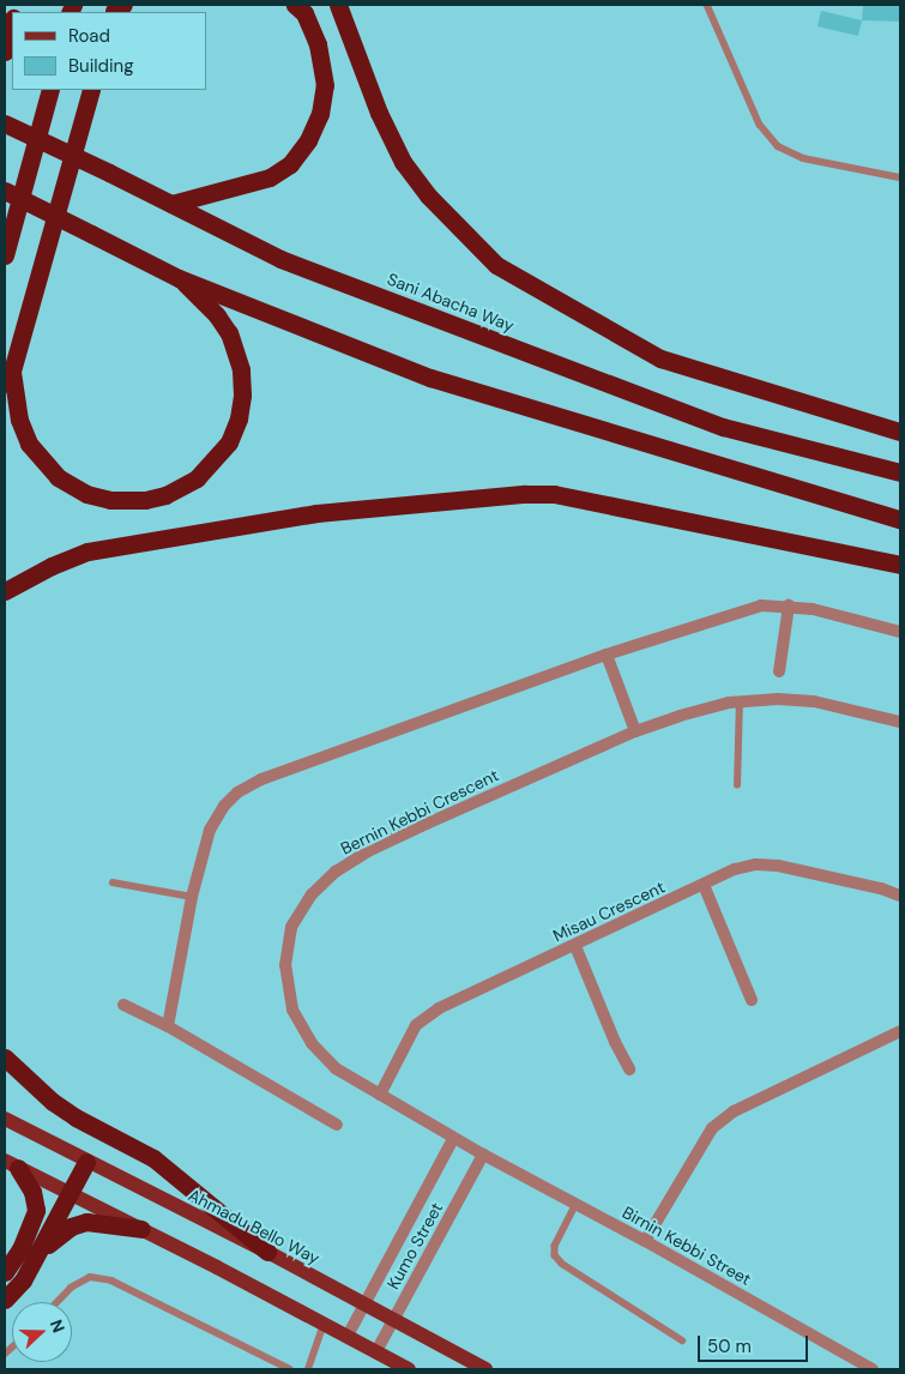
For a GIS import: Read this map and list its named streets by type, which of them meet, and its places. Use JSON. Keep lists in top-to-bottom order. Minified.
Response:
{"streets":{"highway":["Sani Abacha Way"],"main road":["Ahmadu Bello Way"],"street":["Bernin Kebbi Crescent","Misau Crescent","Kumo Street","Birnin Kebbi Street"]},"crossings":[["Bernin Kebbi Crescent","Misau Crescent"],["Bernin Kebbi Crescent","Kumo Street"],["Bernin Kebbi Crescent","Birnin Kebbi Street"],["Ahmadu Bello Way","Kumo Street"],["Kumo Street","Birnin Kebbi Street"]],"legend":["Road","Building"],"scale_bar":"50 m","north":"right"}
